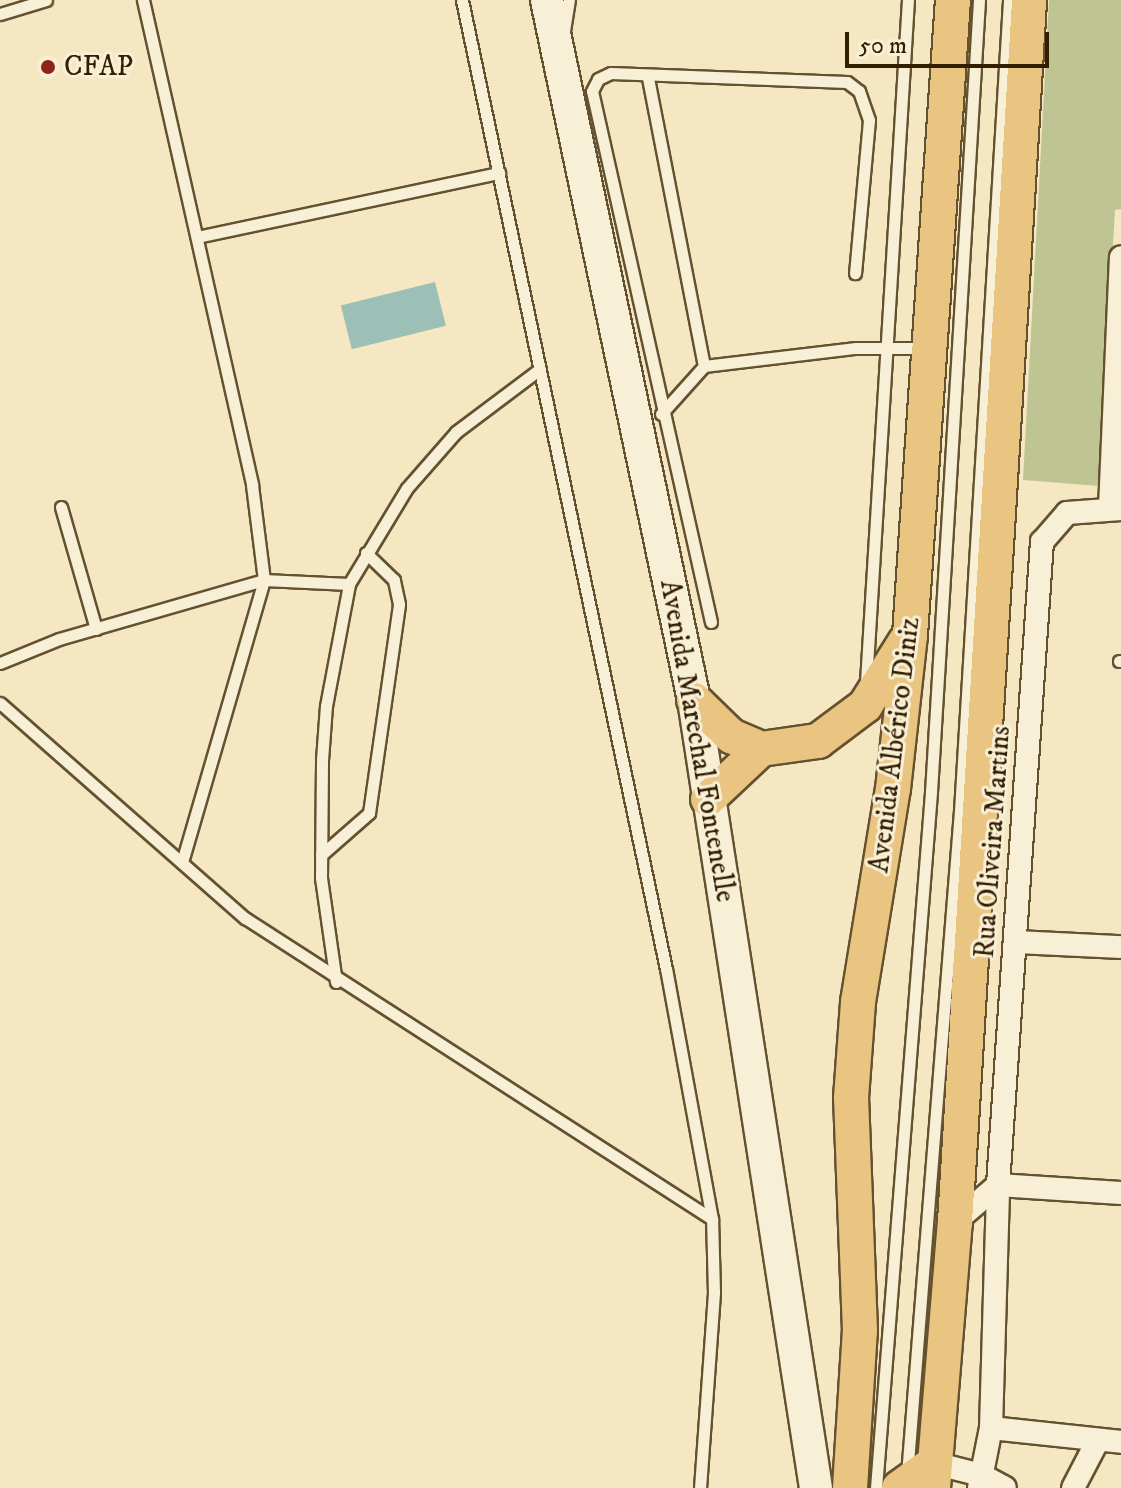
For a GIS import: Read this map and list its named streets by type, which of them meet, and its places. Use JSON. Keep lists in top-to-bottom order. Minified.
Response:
{"streets":{"main road":["Avenida Marechal Fontenelle","Avenida Albérico Diniz"],"street":["Rua Oliveira Martins"]},"places":["CFAP"],"scale_bar":"50 m"}
